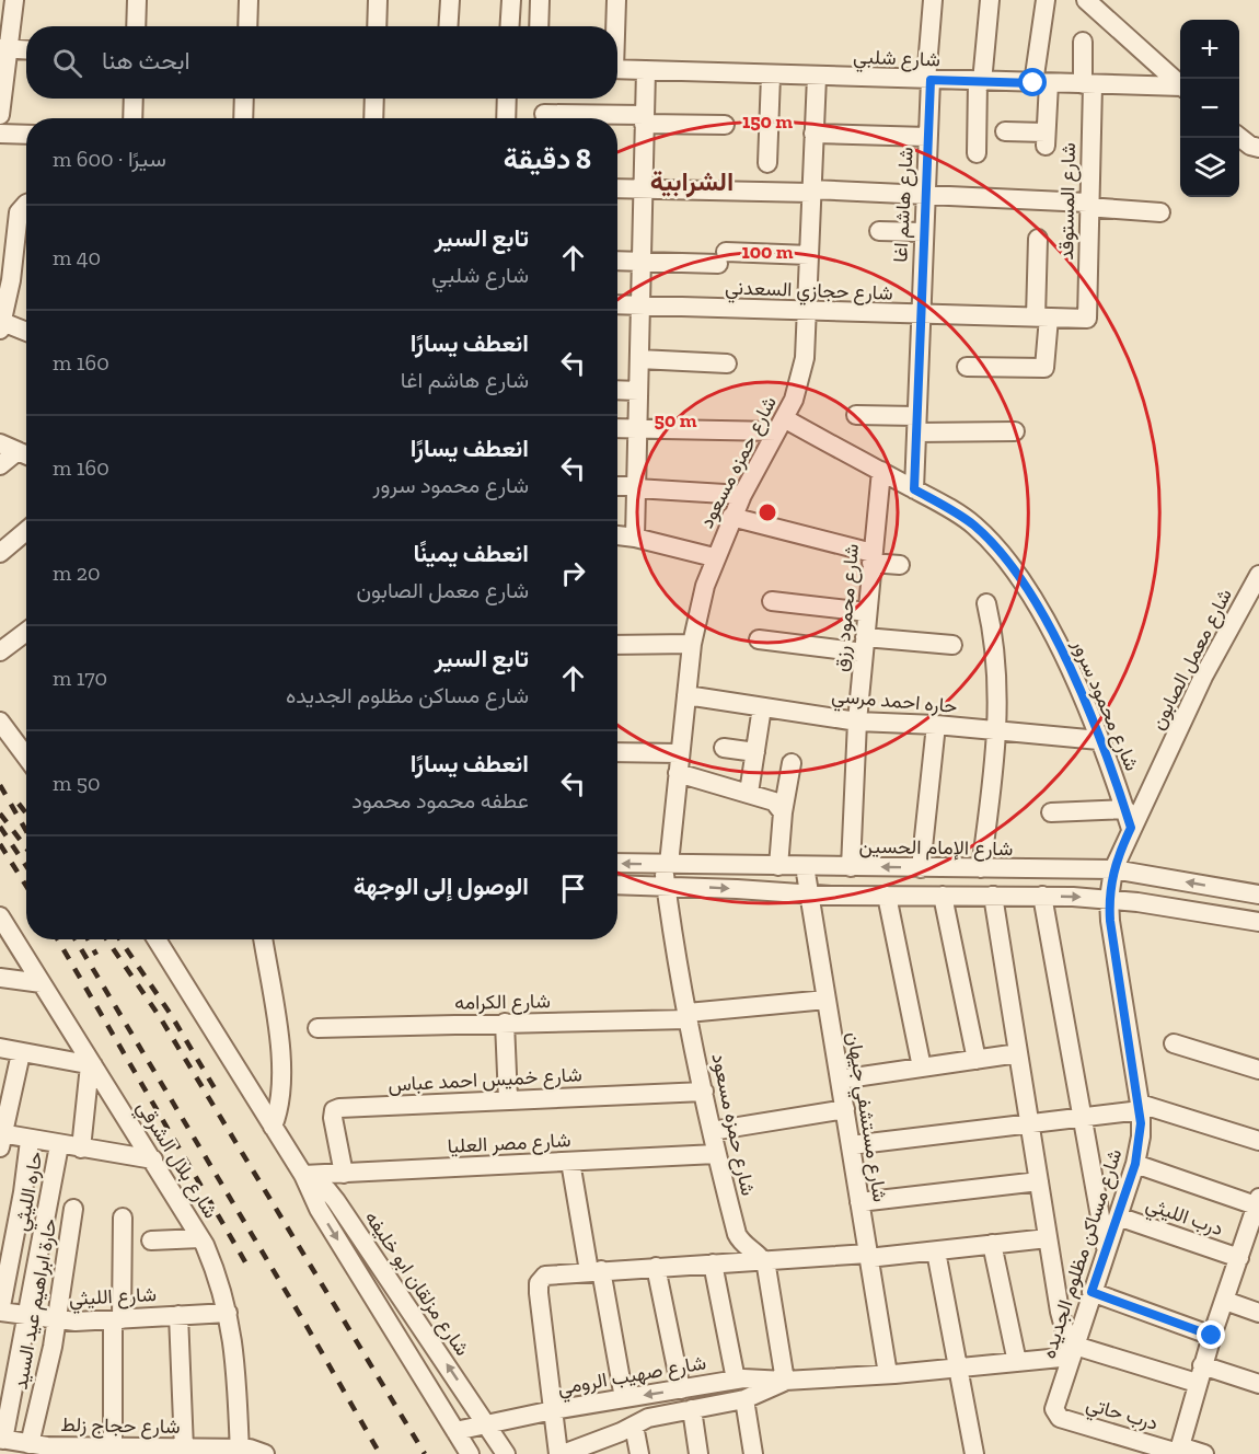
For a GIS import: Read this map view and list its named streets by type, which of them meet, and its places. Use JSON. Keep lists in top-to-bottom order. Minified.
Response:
{"streets":{"street":["شارع شلبي","شارع المستوقد","شارع هاشم اغا","شارع حجازي السعدني","شارع حمزه مسعود","شارع محمود رزق","شارع معمل الصابون","حاره احمد مرسي","شارع محمود سرور","شارع الإمام الحسين","شارع الكرامه","شارع خميس احمد عباس","شارع مستشفي جيهان","شارع مصر العليا","شارع بلال الشرقي","حاره الليثي","درب الليثي","شارع مساكن مظلوم الجديده","شارع مزلقان ابو خليفه","شارع الليثي","حارة ابراهيم عيد السيد","شارع صهيب الرومي","درب حاتي","شارع حجاج زلط"]},"crossings":[["شارع شلبي","شارع المستوقد"],["شارع شلبي","شارع هاشم اغا"],["شارع شلبي","شارع حمزه مسعود"],["شارع المستوقد","شارع حجازي السعدني"],["شارع هاشم اغا","شارع حجازي السعدني"],["شارع هاشم اغا","شارع محمود سرور"],["شارع حجازي السعدني","شارع حمزه مسعود"],["شارع حمزه مسعود","حاره احمد مرسي"],["شارع حمزه مسعود","شارع محمود سرور"],["شارع حمزه مسعود","شارع الإمام الحسين"],["شارع حمزه مسعود","شارع الكرامه"],["شارع حمزه مسعود","شارع خميس احمد عباس"],["شارع حمزه مسعود","شارع مصر العليا"],["شارع محمود رزق","حاره احمد مرسي"],["شارع محمود رزق","شارع محمود سرور"],["شارع محمود رزق","شارع الإمام الحسين"],["شارع معمل الصابون","شارع محمود سرور"],["شارع معمل الصابون","شارع الإمام الحسين"],["شارع معمل الصابون","شارع مساكن مظلوم الجديده"],["حاره احمد مرسي","شارع محمود سرور"],["شارع الإمام الحسين","شارع مستشفي جيهان"],["شارع الإمام الحسين","شارع مساكن مظلوم الجديده"],["شارع الكرامه","شارع مستشفي جيهان"],["شارع خميس احمد عباس","شارع مصر العليا"],["شارع مستشفي جيهان","شارع صهيب الرومي"],["شارع مصر العليا","شارع مزلقان ابو خليفه"],["شارع بلال الشرقي","شارع الليثي"],["شارع بلال الشرقي","شارع حجاج زلط"],["حاره الليثي","شارع الليثي"],["حاره الليثي","شارع حجاج زلط"],["درب الليثي","شارع مساكن مظلوم الجديده"],["شارع مساكن مظلوم الجديده","شارع صهيب الرومي"],["شارع مساكن مظلوم الجديده","درب حاتي"],["شارع مزلقان ابو خليفه","شارع صهيب الرومي"],["شارع الليثي","حارة ابراهيم عيد السيد"],["حارة ابراهيم عيد السيد","شارع حجاج زلط"]],"districts":["الشرابية"],"page":{"map_buttons":["+","−"],"search":"ابحث هنا","heading":["8 دقيقة","سيرًا · 600 m"],"list":[["تابع السير","شارع شلبي","40 m"],["انعطف يسارًا","شارع هاشم اغا","160 m"],["انعطف يسارًا","شارع محمود سرور","160 m"],["انعطف يمينًا","شارع معمل الصابون","20 m"],["تابع السير","شارع مساكن مظلوم الجديده","170 m"],["انعطف يسارًا","عطفه محمود محمود","50 m"],"الوصول إلى الوجهة"]},"rings":["150 m","100 m","50 m"]}
